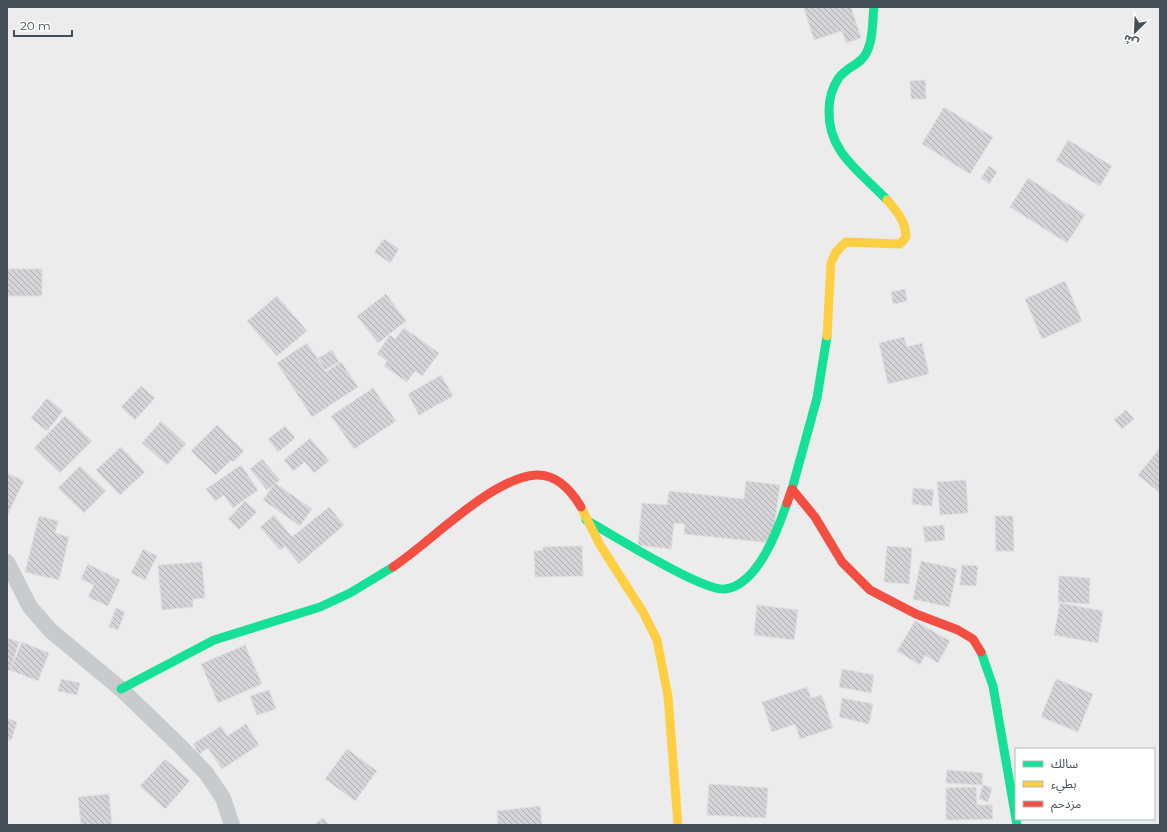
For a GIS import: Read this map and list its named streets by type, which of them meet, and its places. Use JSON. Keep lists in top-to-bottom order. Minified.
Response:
{"legend":["سالك","بطيء","مزدحم"],"scale_bar":"20 m","north":"bottom left"}
